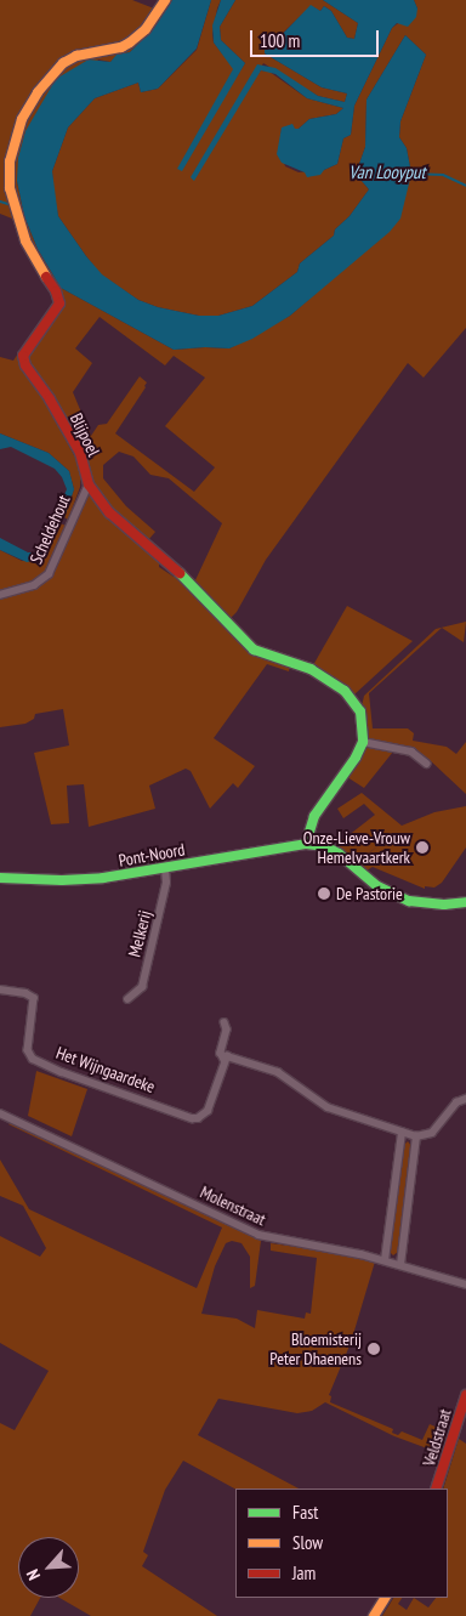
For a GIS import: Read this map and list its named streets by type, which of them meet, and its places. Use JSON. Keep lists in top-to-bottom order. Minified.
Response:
{"streets":{"street":["Blijpoel","Scheldehout","Pont-Noord","Melkerij","Het Wijngaardeke","Molenstraat","Veldstraat"]},"crossings":[["Blijpoel","Scheldehout"],["Pont-Noord","Melkerij"]],"water":["Van Looyput"],"places":["Onze-Lieve-Vrouw Hemelvaartkerk","De Pastorie","Bloemisterij Peter Dhaenens"],"legend":["Fast","Slow","Jam"],"scale_bar":"100 m","north":"bottom left"}
